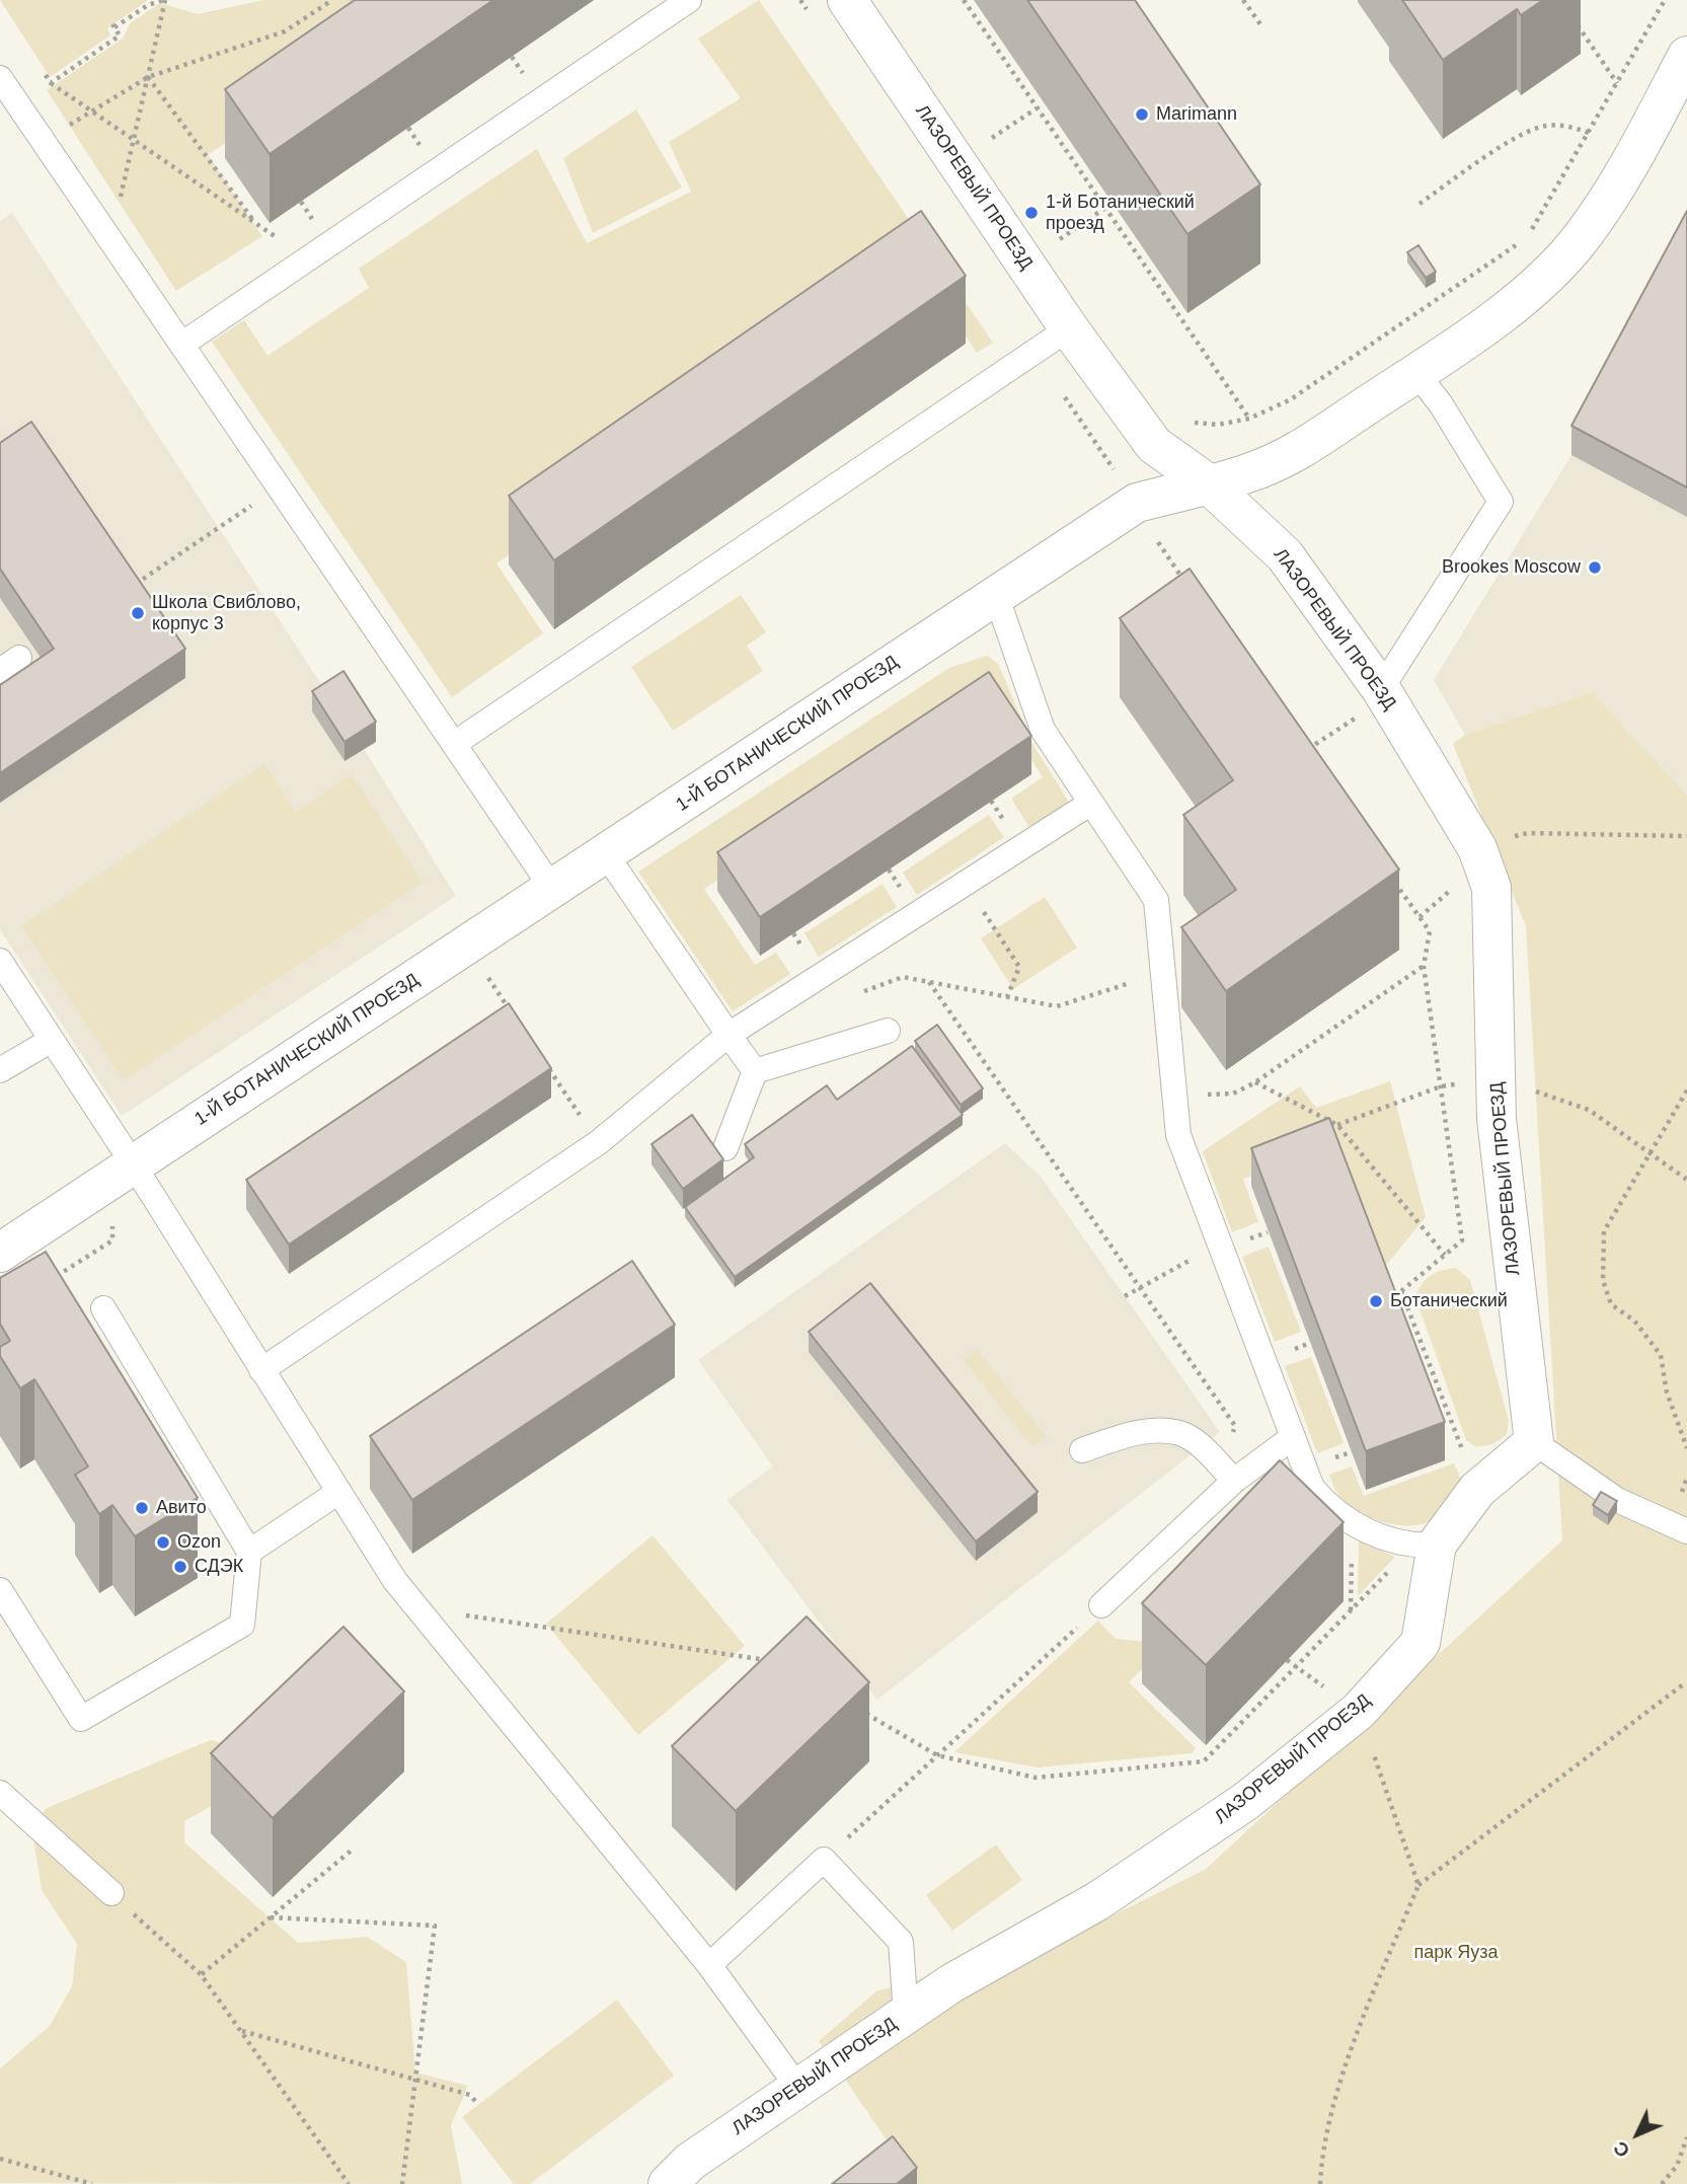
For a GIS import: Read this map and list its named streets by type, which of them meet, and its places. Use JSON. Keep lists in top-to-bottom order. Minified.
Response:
{"streets":{"street":["ЛАЗОРЕВЫЙ ПРОЕЗД","1-Й БОТАНИЧЕСКИЙ ПРОЕЗД"]},"crossings":[["ЛАЗОРЕВЫЙ ПРОЕЗД","1-Й БОТАНИЧЕСКИЙ ПРОЕЗД"]],"parks":["парк Яуза"],"places":["Marimann","1-й Ботанический проезд","Brookes Moscow","Школа Свиблово, корпус 3","Ботанический","Авито","Ozon","СДЭК"],"north":"bottom left"}
